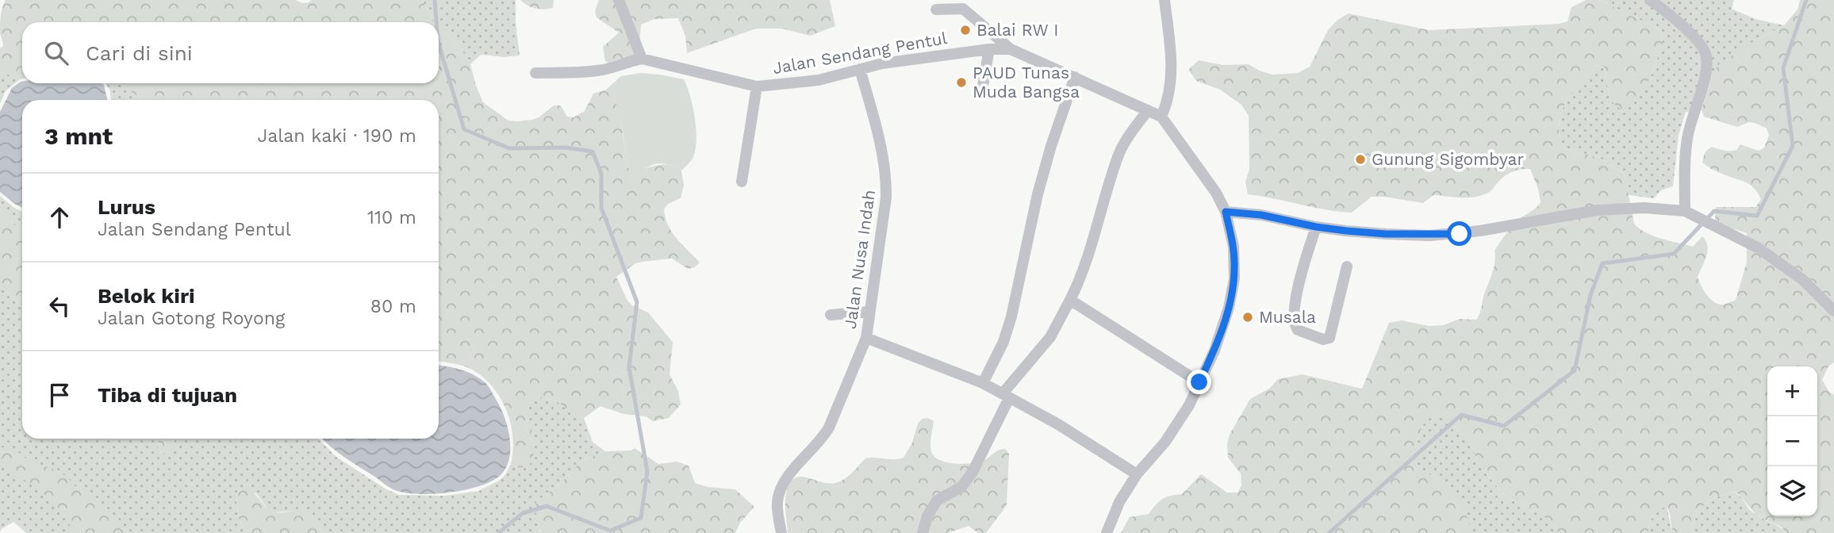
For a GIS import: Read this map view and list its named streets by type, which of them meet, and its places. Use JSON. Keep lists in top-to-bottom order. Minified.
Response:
{"streets":{"street":["Jalan Sendang Pentul","Jalan Nusa Indah"]},"crossings":[["Jalan Sendang Pentul","Jalan Nusa Indah"]],"places":["Balai RW I","PAUD Tunas Muda Bangsa","Gunung Sigombyar","Musala"],"page":{"search":"Cari di sini","heading":["3 mnt","Jalan kaki · 190 m"],"list":[["Lurus","Jalan Sendang Pentul","110 m"],["Belok kiri","Jalan Gotong Royong","80 m"],"Tiba di tujuan"],"map_buttons":["+","−"]}}
